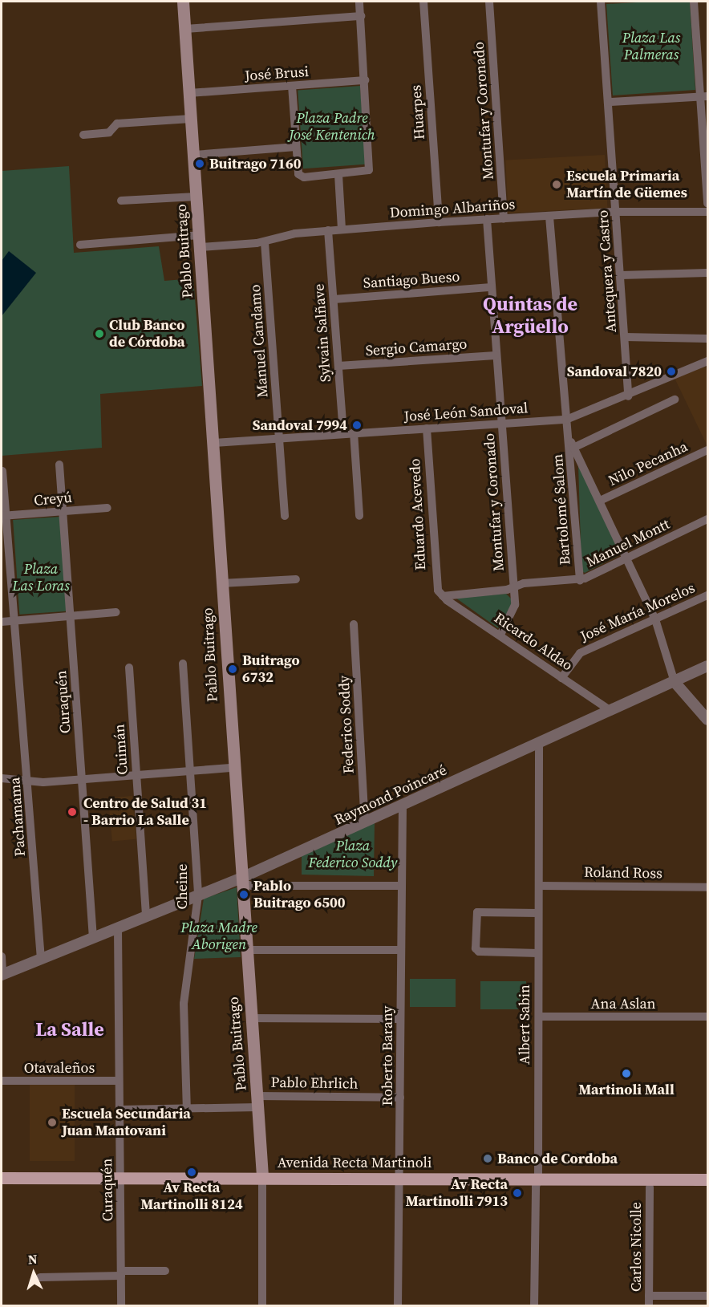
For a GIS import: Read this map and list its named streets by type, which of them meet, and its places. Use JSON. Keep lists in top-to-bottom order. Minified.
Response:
{"streets":{"main road":["Pablo Buitrago","Avenida Recta Martinoli"],"street":["José Brusi","Montufar y Coronado","Huarpes","Domingo Albariños","Antequera y Castro","Santiago Bueso","Sylvain Salñave","Manuel Candamo","Sergio Camargo","José León Sandoval","Nilo Pecanha","Creyú","Bartolomé Salom","Eduardo Acevedo","Manuel Montt","José María Morelos","Ricardo Aldao","Curaquén","Federico Soddy","Cuimán","Raymond Poincaré","Pachamama","Roland Ross","Cheine","Ana Aslan","Albert Sabin","Roberto Barany","Otavaleños","Pablo Ehrlich","Carlos Nicolle"]},"crossings":[["José Brusi","Pablo Buitrago"],["Montufar y Coronado","Domingo Albariños"],["Montufar y Coronado","Santiago Bueso"],["Montufar y Coronado","Sergio Camargo"],["Montufar y Coronado","José León Sandoval"],["Montufar y Coronado","Manuel Montt"],["Montufar y Coronado","Ricardo Aldao"],["Huarpes","Domingo Albariños"],["Domingo Albariños","Pablo Buitrago"],["Domingo Albariños","Antequera y Castro"],["Domingo Albariños","Sylvain Salñave"],["Domingo Albariños","Manuel Candamo"],["Domingo Albariños","Bartolomé Salom"],["Pablo Buitrago","José León Sandoval"],["Pablo Buitrago","Raymond Poincaré"],["Pablo Buitrago","Pablo Ehrlich"],["Pablo Buitrago","Avenida Recta Martinoli"],["Antequera y Castro","José León Sandoval"],["Santiago Bueso","Sylvain Salñave"],["Sylvain Salñave","Sergio Camargo"],["Sylvain Salñave","José León Sandoval"],["Manuel Candamo","José León Sandoval"],["José León Sandoval","Bartolomé Salom"],["José León Sandoval","Eduardo Acevedo"],["Nilo Pecanha","Bartolomé Salom"],["Creyú","Curaquén"],["Creyú","Pachamama"],["Bartolomé Salom","Manuel Montt"],["Bartolomé Salom","José María Morelos"],["Bartolomé Salom","Raymond Poincaré"],["Eduardo Acevedo","Manuel Montt"],["Eduardo Acevedo","Ricardo Aldao"],["Manuel Montt","Ricardo Aldao"],["José María Morelos","Ricardo Aldao"],["Ricardo Aldao","Raymond Poincaré"],["Curaquén","Raymond Poincaré"],["Curaquén","Otavaleños"],["Curaquén","Pablo Ehrlich"],["Curaquén","Avenida Recta Martinoli"],["Federico Soddy","Raymond Poincaré"],["Cuimán","Raymond Poincaré"],["Raymond Poincaré","Pachamama"],["Raymond Poincaré","Cheine"],["Raymond Poincaré","Albert Sabin"],["Raymond Poincaré","Roberto Barany"],["Roland Ross","Albert Sabin"],["Cheine","Pablo Ehrlich"],["Ana Aslan","Albert Sabin"],["Albert Sabin","Avenida Recta Martinoli"],["Roberto Barany","Pablo Ehrlich"],["Roberto Barany","Avenida Recta Martinoli"],["Avenida Recta Martinoli","Carlos Nicolle"]],"districts":["Quintas de Argüello","La Salle"],"parks":["Plaza Las Palmeras","Plaza Padre José Kentenich","Plaza Las Loras","Plaza Federico Soddy","Plaza Madre Aborigen"],"places":["Buitrago 7160","Escuela Primaria Martín de Güemes","Club Banco de Córdoba","Sandoval 7820","Sandoval 7994","Buitrago 6732","Centro de Salud 31 - Barrio La Salle","Pablo Buitrago 6500","Martinoli Mall","Escuela Secundaria Juan Mantovani","Banco de Cordoba","Av Recta Martinolli 8124","Av Recta Martinolli 7913"],"north":"top"}
